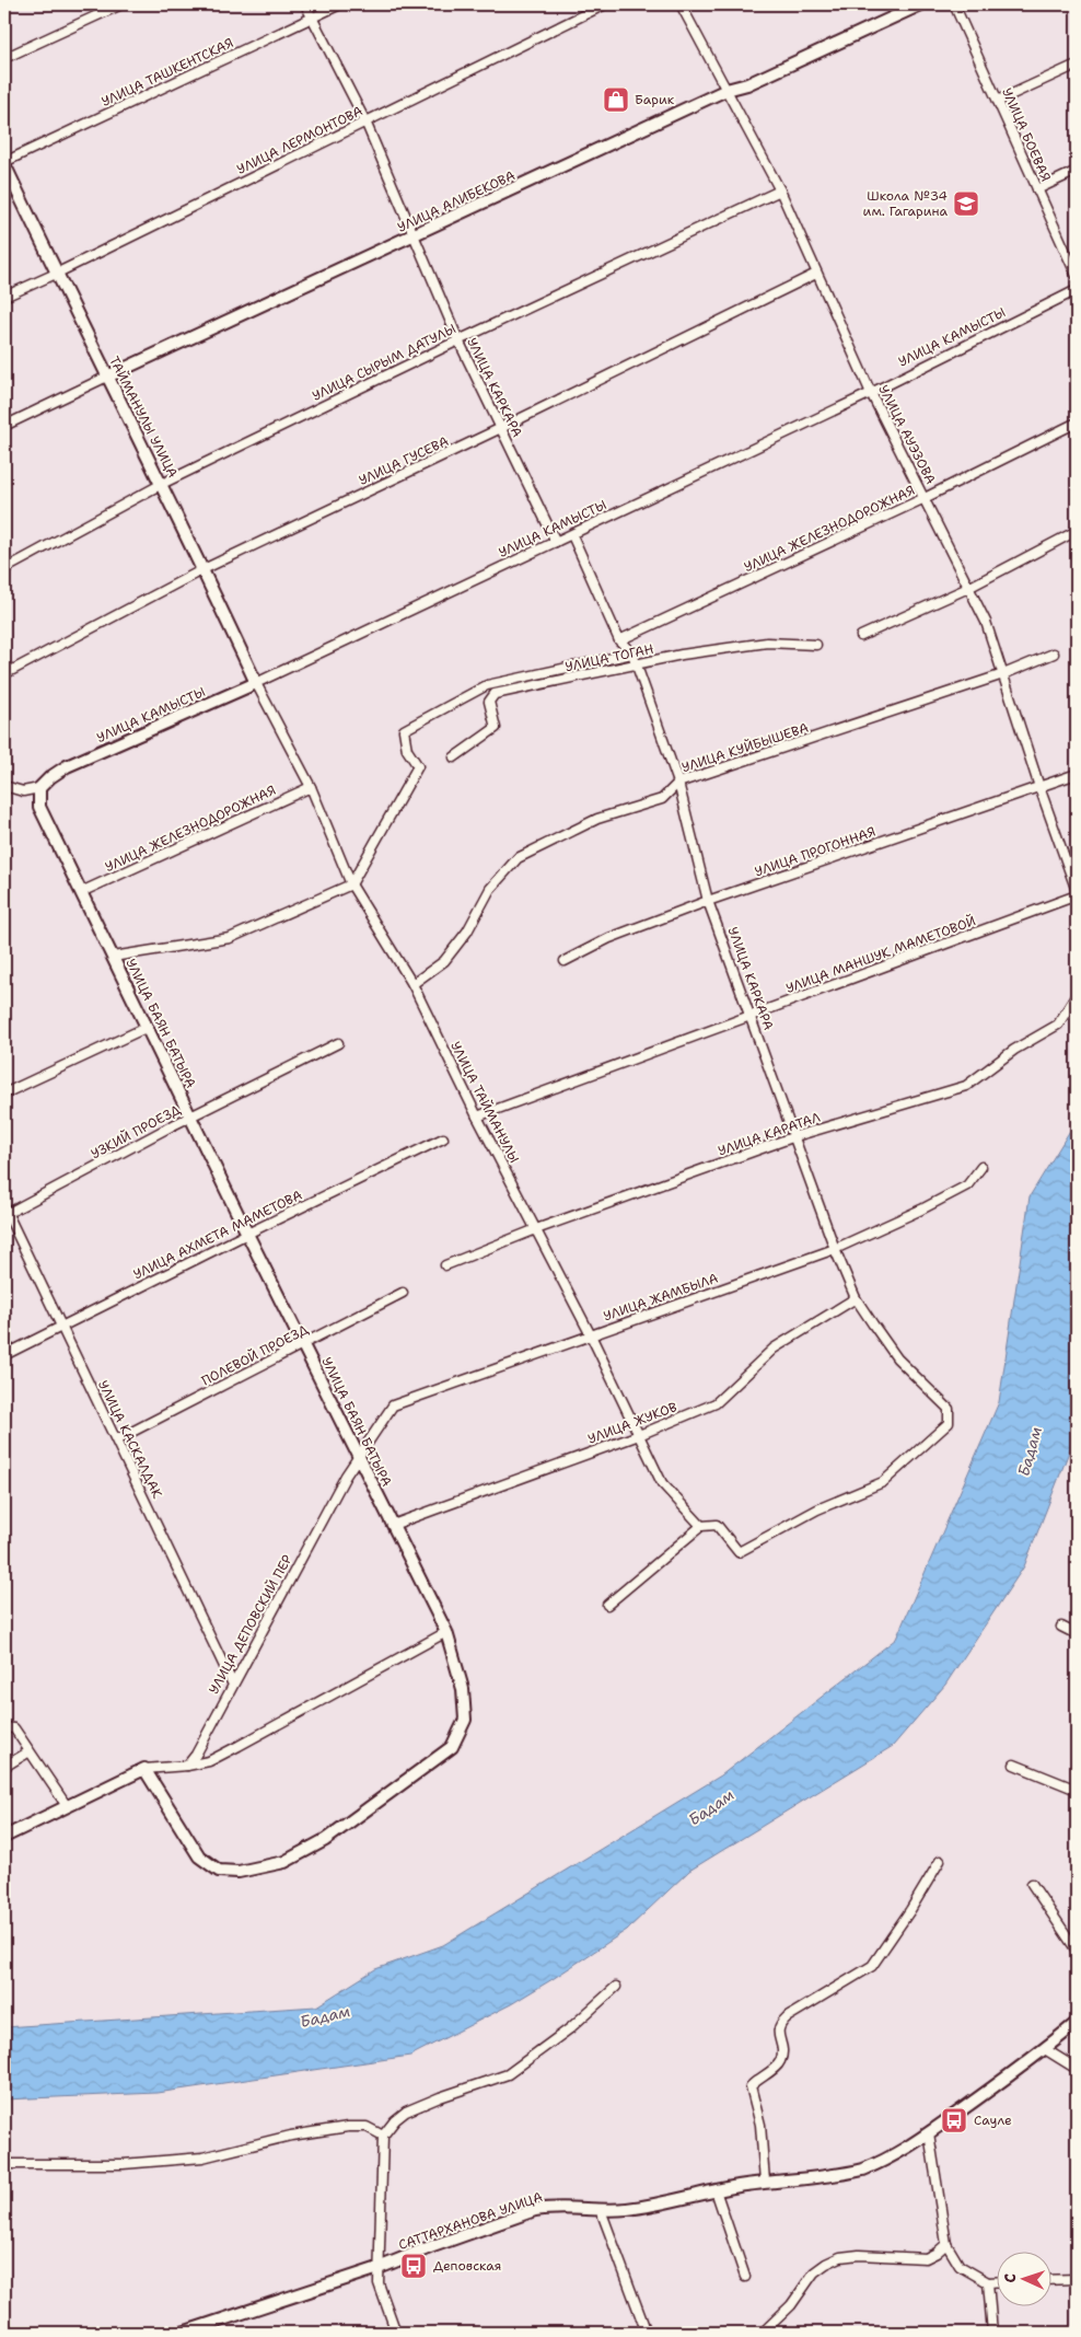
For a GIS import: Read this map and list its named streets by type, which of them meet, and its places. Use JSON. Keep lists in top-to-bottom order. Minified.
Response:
{"streets":{"street":["УЛИЦА ТАШКЕНТСКАЯ","УЛИЦА БОЕВАЯ","УЛИЦА ЛЕРМОНТОВА","УЛИЦА АЛИБЕКОВА","УЛИЦА КАМЫСТЫ","УЛИЦА СЫРЫМ ДАТУЛЫ","УЛИЦА КАРКАРА","ТАЙМАНУЛЫ УЛИЦА","УЛИЦА АУЭЗОВА","УЛИЦА ГУСЕВА","УЛИЦА ЖЕЛЕЗНОДОРОЖНАЯ","УЛИЦА ТОГАН","УЛИЦА КУЙБЫШЕВА","УЛИЦА ПРОГОННАЯ","УЛИЦА МАНШУК МАМЕТОВОЙ","УЛИЦА БАЯН БАТЫРА","УЛИЦА ТАЙМАНУЛЫ","УЗКИЙ ПРОЕЗД","УЛИЦА КАРАТАЛ","УЛИЦА АХМЕТА МАМЕТОВА","УЛИЦА ЖАМБЫЛА","ПОЛЕВОЙ ПРОЕЗД","УЛИЦА ЖУКОВ","УЛИЦА КАСКАЛДАК","УЛИЦА ДЕПОВСКИЙ ПЕР","САТТАРХАНОВА УЛИЦА"]},"crossings":[["УЛИЦА ТАШКЕНТСКАЯ","УЛИЦА КАРКАРА"],["УЛИЦА ТАШКЕНТСКАЯ","ТАЙМАНУЛЫ УЛИЦА"],["УЛИЦА ЛЕРМОНТОВА","УЛИЦА КАРКАРА"],["УЛИЦА ЛЕРМОНТОВА","ТАЙМАНУЛЫ УЛИЦА"],["УЛИЦА АЛИБЕКОВА","УЛИЦА КАРКАРА"],["УЛИЦА АЛИБЕКОВА","ТАЙМАНУЛЫ УЛИЦА"],["УЛИЦА АЛИБЕКОВА","УЛИЦА АУЭЗОВА"],["УЛИЦА КАМЫСТЫ","УЛИЦА КАРКАРА"],["УЛИЦА КАМЫСТЫ","ТАЙМАНУЛЫ УЛИЦА"],["УЛИЦА КАМЫСТЫ","УЛИЦА АУЭЗОВА"],["УЛИЦА КАМЫСТЫ","УЛИЦА БАЯН БАТЫРА"],["УЛИЦА КАМЫСТЫ","УЛИЦА ТАЙМАНУЛЫ"],["УЛИЦА СЫРЫМ ДАТУЛЫ","УЛИЦА КАРКАРА"],["УЛИЦА СЫРЫМ ДАТУЛЫ","ТАЙМАНУЛЫ УЛИЦА"],["УЛИЦА СЫРЫМ ДАТУЛЫ","УЛИЦА АУЭЗОВА"],["УЛИЦА КАРКАРА","УЛИЦА ГУСЕВА"],["УЛИЦА КАРКАРА","УЛИЦА ЖЕЛЕЗНОДОРОЖНАЯ"],["УЛИЦА КАРКАРА","УЛИЦА ТОГАН"],["УЛИЦА КАРКАРА","УЛИЦА КУЙБЫШЕВА"],["УЛИЦА КАРКАРА","УЛИЦА ПРОГОННАЯ"],["УЛИЦА КАРКАРА","УЛИЦА МАНШУК МАМЕТОВОЙ"],["УЛИЦА КАРКАРА","УЛИЦА ТАЙМАНУЛЫ"],["УЛИЦА КАРКАРА","УЛИЦА КАРАТАЛ"],["УЛИЦА КАРКАРА","УЛИЦА ЖАМБЫЛА"],["УЛИЦА КАРКАРА","УЛИЦА ЖУКОВ"],["ТАЙМАНУЛЫ УЛИЦА","УЛИЦА ГУСЕВА"],["ТАЙМАНУЛЫ УЛИЦА","УЛИЦА ТАЙМАНУЛЫ"],["УЛИЦА АУЭЗОВА","УЛИЦА ГУСЕВА"],["УЛИЦА АУЭЗОВА","УЛИЦА ЖЕЛЕЗНОДОРОЖНАЯ"],["УЛИЦА АУЭЗОВА","УЛИЦА КУЙБЫШЕВА"],["УЛИЦА АУЭЗОВА","УЛИЦА ПРОГОННАЯ"],["УЛИЦА ЖЕЛЕЗНОДОРОЖНАЯ","УЛИЦА БАЯН БАТЫРА"],["УЛИЦА ЖЕЛЕЗНОДОРОЖНАЯ","УЛИЦА ТАЙМАНУЛЫ"],["УЛИЦА КУЙБЫШЕВА","УЛИЦА ТАЙМАНУЛЫ"],["УЛИЦА МАНШУК МАМЕТОВОЙ","УЛИЦА ТАЙМАНУЛЫ"],["УЛИЦА БАЯН БАТЫРА","УЗКИЙ ПРОЕЗД"],["УЛИЦА БАЯН БАТЫРА","УЛИЦА АХМЕТА МАМЕТОВА"],["УЛИЦА БАЯН БАТЫРА","УЛИЦА ЖАМБЫЛА"],["УЛИЦА БАЯН БАТЫРА","ПОЛЕВОЙ ПРОЕЗД"],["УЛИЦА БАЯН БАТЫРА","УЛИЦА ЖУКОВ"],["УЛИЦА БАЯН БАТЫРА","УЛИЦА ДЕПОВСКИЙ ПЕР"],["УЛИЦА ТАЙМАНУЛЫ","УЛИЦА КАРАТАЛ"],["УЛИЦА ТАЙМАНУЛЫ","УЛИЦА ЖАМБЫЛА"],["УЛИЦА ТАЙМАНУЛЫ","УЛИЦА ЖУКОВ"],["УЗКИЙ ПРОЕЗД","УЛИЦА КАСКАЛДАК"],["УЛИЦА АХМЕТА МАМЕТОВА","УЛИЦА КАСКАЛДАК"],["УЛИЦА ЖАМБЫЛА","УЛИЦА ДЕПОВСКИЙ ПЕР"],["ПОЛЕВОЙ ПРОЕЗД","УЛИЦА КАСКАЛДАК"],["УЛИЦА КАСКАЛДАК","УЛИЦА ДЕПОВСКИЙ ПЕР"]],"water":["Бадам"],"places":{"shop":["Барик"],"school or university":["Школа №34 им. Гагарина"],"bus stop":["Сауле","Деповская"]},"north":"left"}
